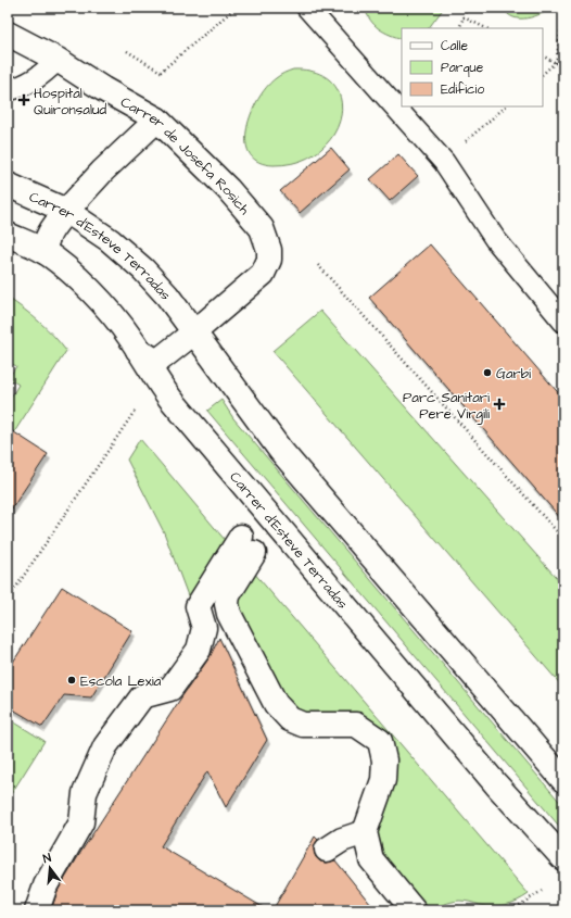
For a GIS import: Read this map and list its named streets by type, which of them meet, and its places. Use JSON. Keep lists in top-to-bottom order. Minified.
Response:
{"streets":{"street":["Carrer de Josefa Rosich","Carrer d'Esteve Terradas"]},"crossings":[["Carrer de Josefa Rosich","Carrer d'Esteve Terradas"]],"places":{"health":["Hospital Quironsalud","Parc Sanitari Pere Virgili"],"other":["Garbí","Escola Lexia"]},"legend":["Calle","Parque","Edificio"],"north":"top"}
